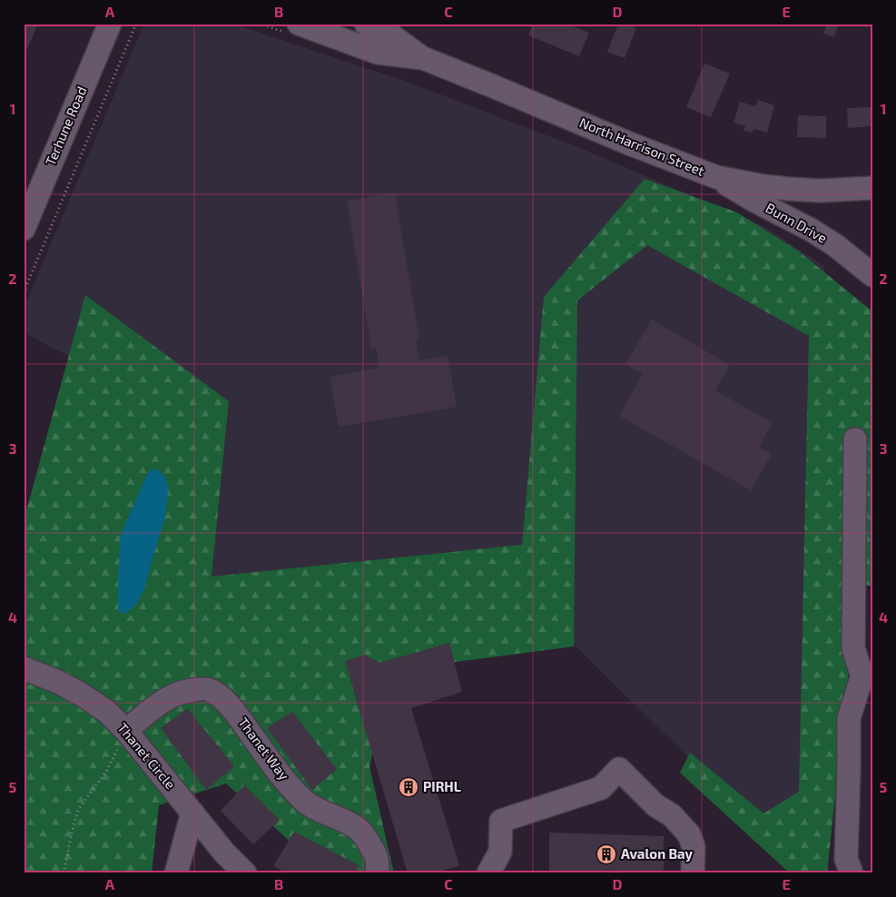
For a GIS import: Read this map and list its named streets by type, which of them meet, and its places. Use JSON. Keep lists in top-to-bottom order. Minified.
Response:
{"streets":{"street":["Terhune Road","North Harrison Street","Bunn Drive","Thanet Way","Thanet Circle"]},"crossings":[["North Harrison Street","Bunn Drive"],["Thanet Way","Thanet Circle"]],"places":{"building":["PIRHL","Avalon Bay"]},"grid":{"columns":["A","B","C","D","E"],"rows":["1","2","3","4","5"]}}
